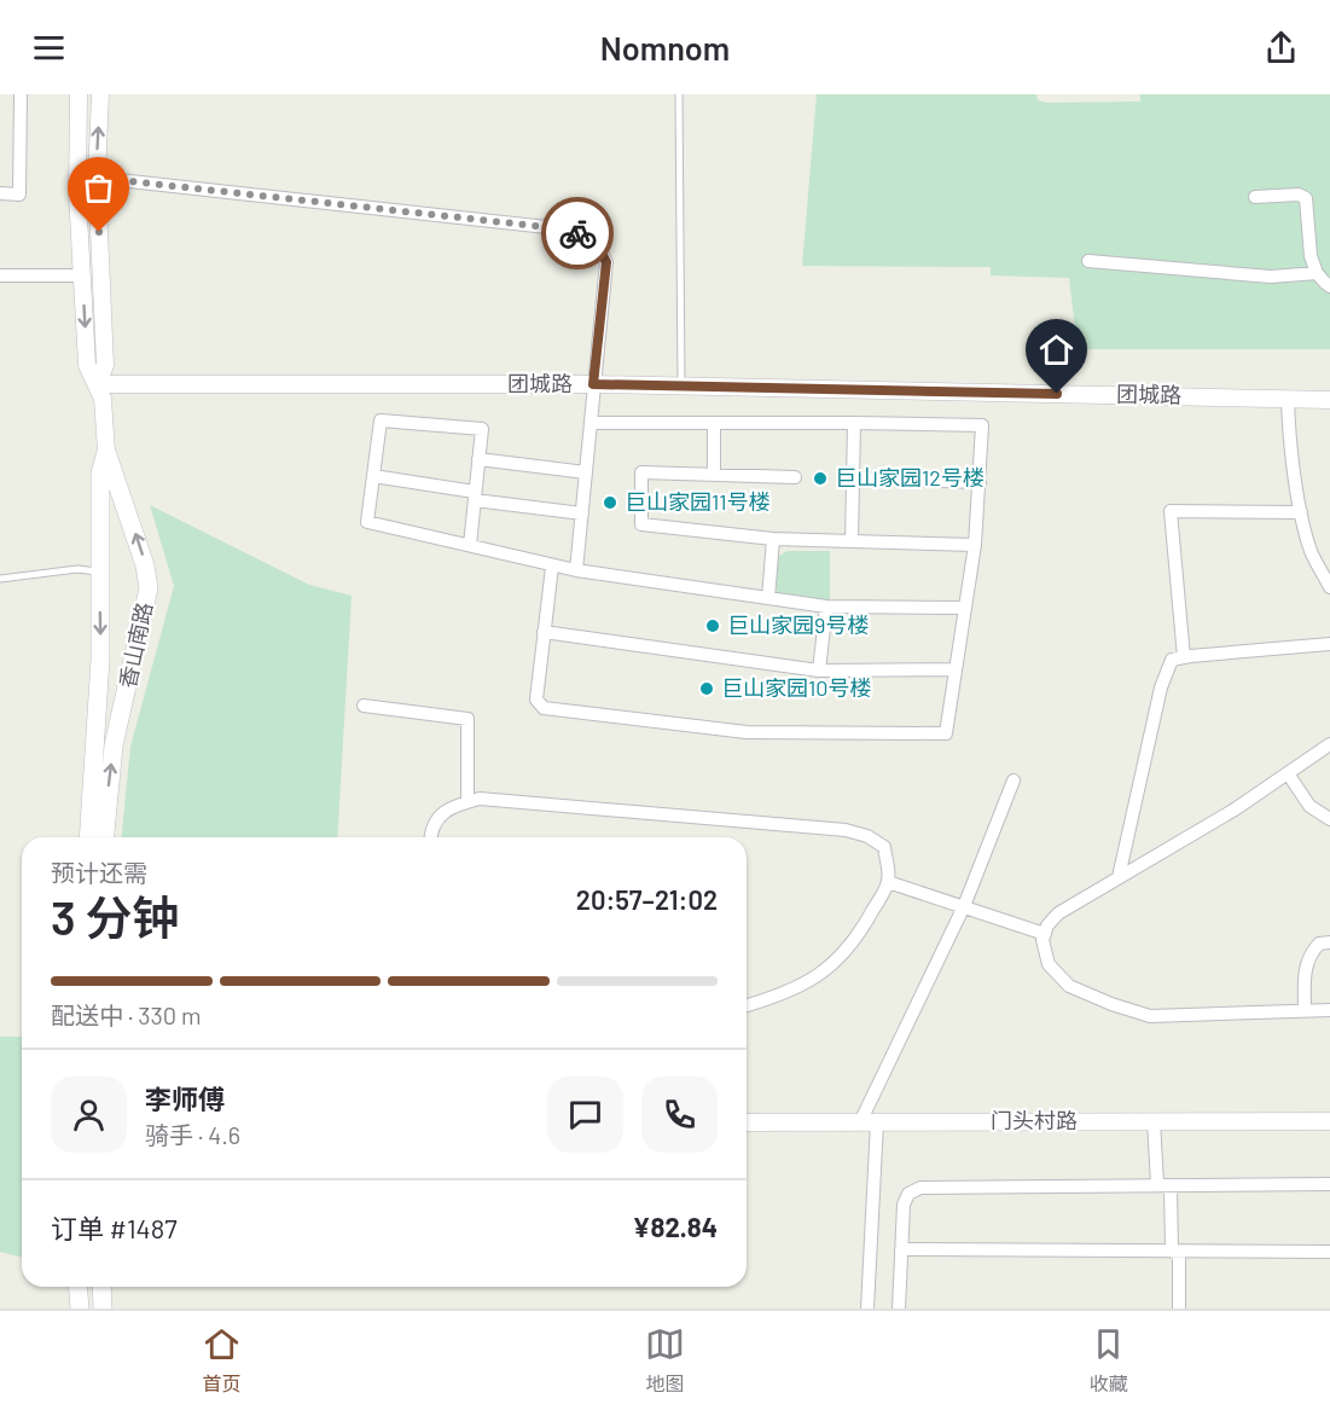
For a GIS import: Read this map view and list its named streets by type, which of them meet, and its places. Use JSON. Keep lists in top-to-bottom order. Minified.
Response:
{"streets":{"main road":["香山南路"],"street":["团城路","门头村路"]},"crossings":[["团城路","香山南路"]],"places":["巨山家园12号楼","巨山家园11号楼","巨山家园9号楼","巨山家园10号楼"],"page":{"header":"Nomnom","heading":["3 分钟","预计还需","20:57–21:02"],"panel":["李师傅","骑手 · 4.6","订单 #1487","¥82.84"],"bar":"配送中 · 330 m","tabs":["首页","地图","收藏"]}}
